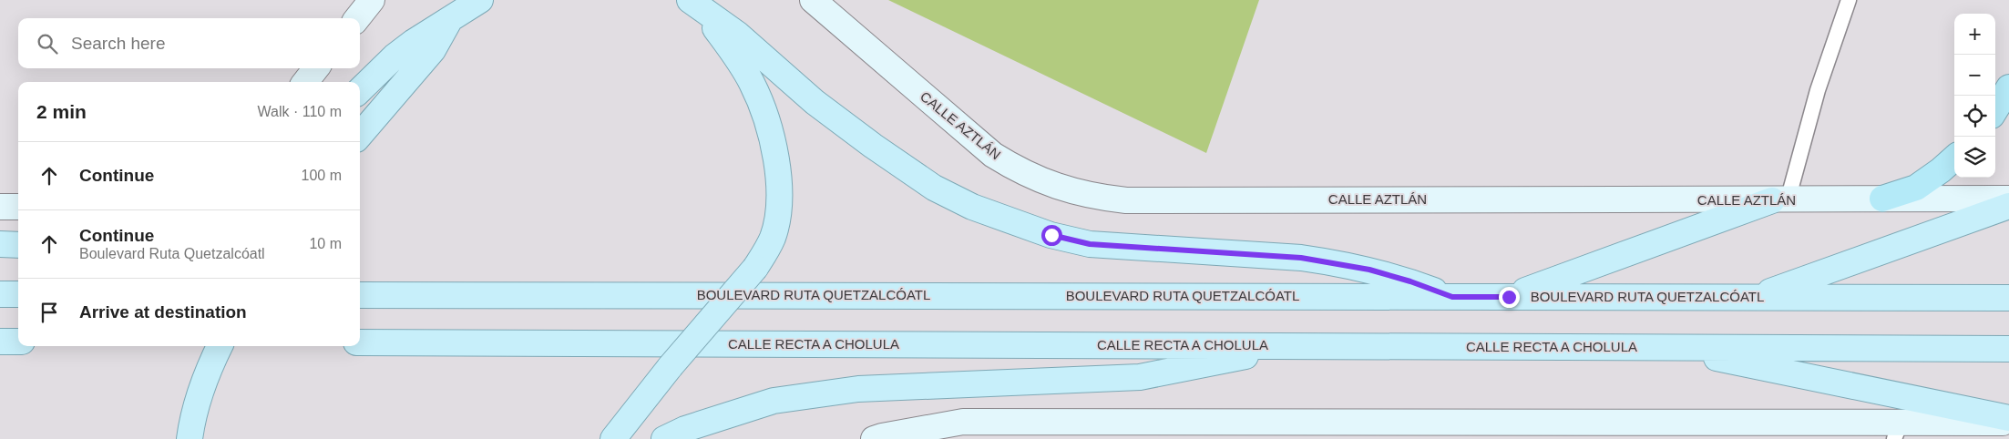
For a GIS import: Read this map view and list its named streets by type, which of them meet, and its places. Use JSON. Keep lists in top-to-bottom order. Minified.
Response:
{"streets":{"main road":["CALLE AZTLÁN","BOULEVARD RUTA QUETZALCÓATL","CALLE RECTA A CHOLULA"]},"page":{"map_buttons":["+","−"],"search":"Search here","heading":["2 min","Walk · 110 m"],"list":[["Continue","100 m"],["Continue","Boulevard Ruta Quetzalcóatl","10 m"],"Arrive at destination"]}}
